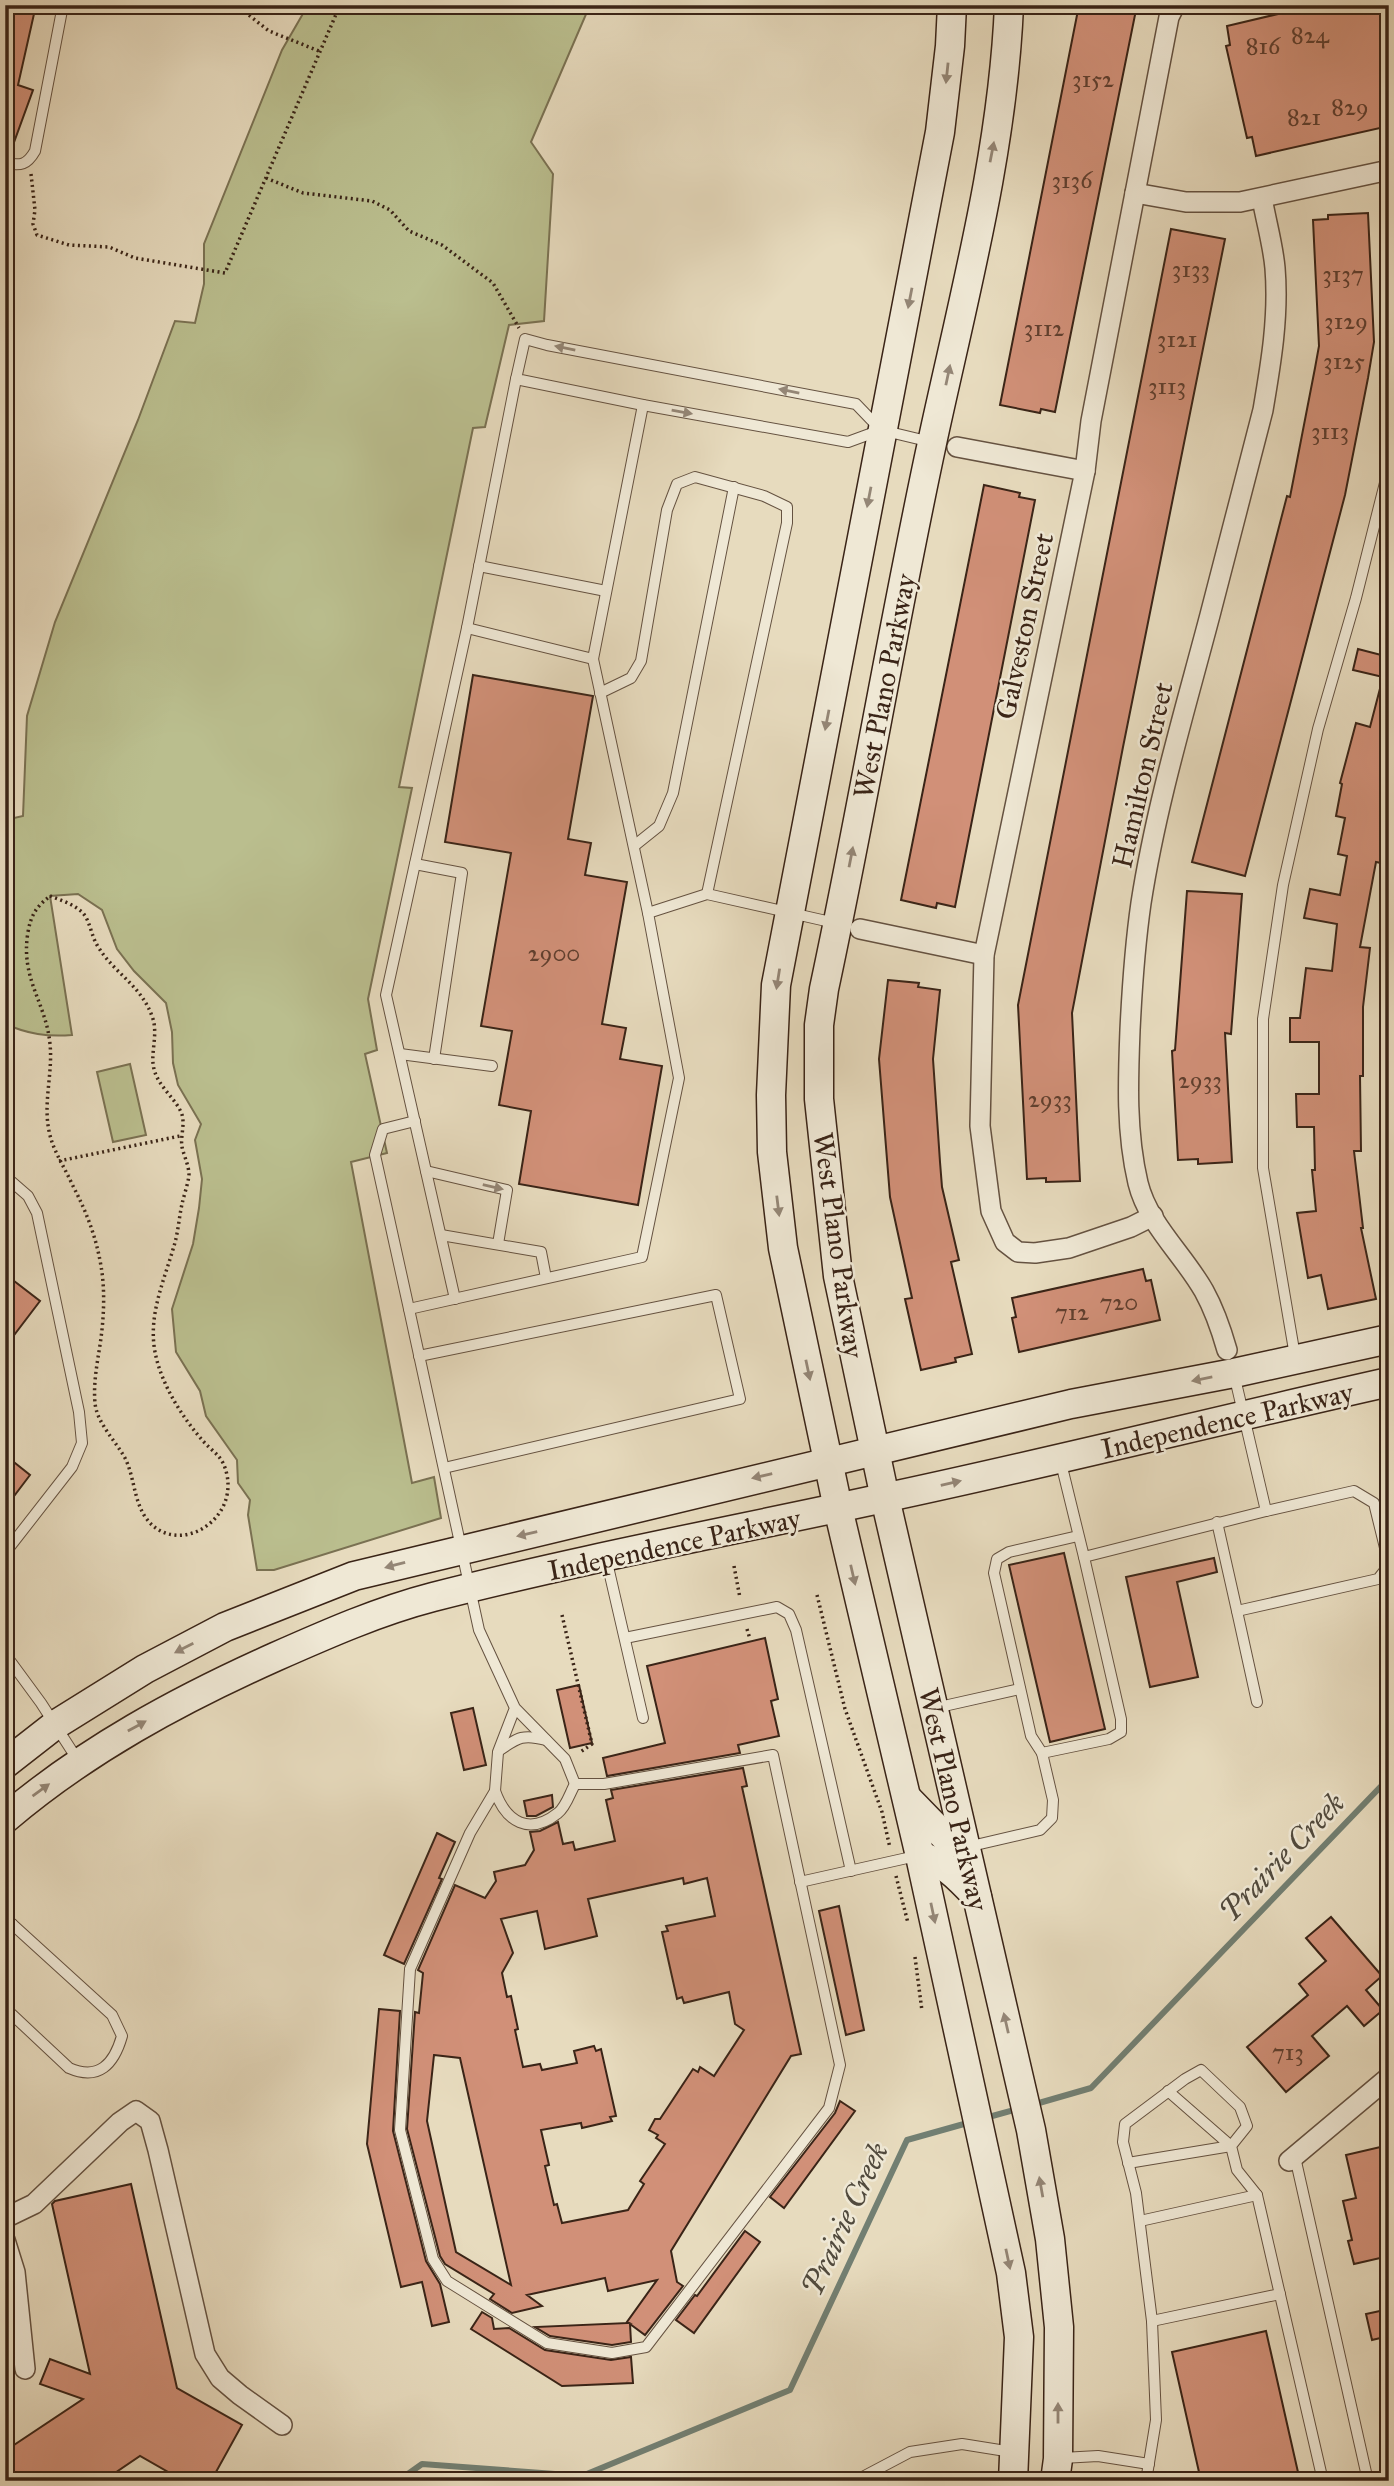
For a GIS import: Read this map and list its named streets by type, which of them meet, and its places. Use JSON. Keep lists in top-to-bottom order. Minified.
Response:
{"streets":{"main road":["West Plano Parkway","Independence Parkway"],"street":["Galveston Street","Hamilton Street"]},"crossings":[["Galveston Street","Hamilton Street"],["West Plano Parkway","Independence Parkway"],["Hamilton Street","Independence Parkway"]],"water":["Prairie Creek"],"house_numbers":["824","816","3152","829","821","3136","3133","3137","3129","3112","3121","3125","3113","3113","2900","2933","2933","720","712","713"]}
